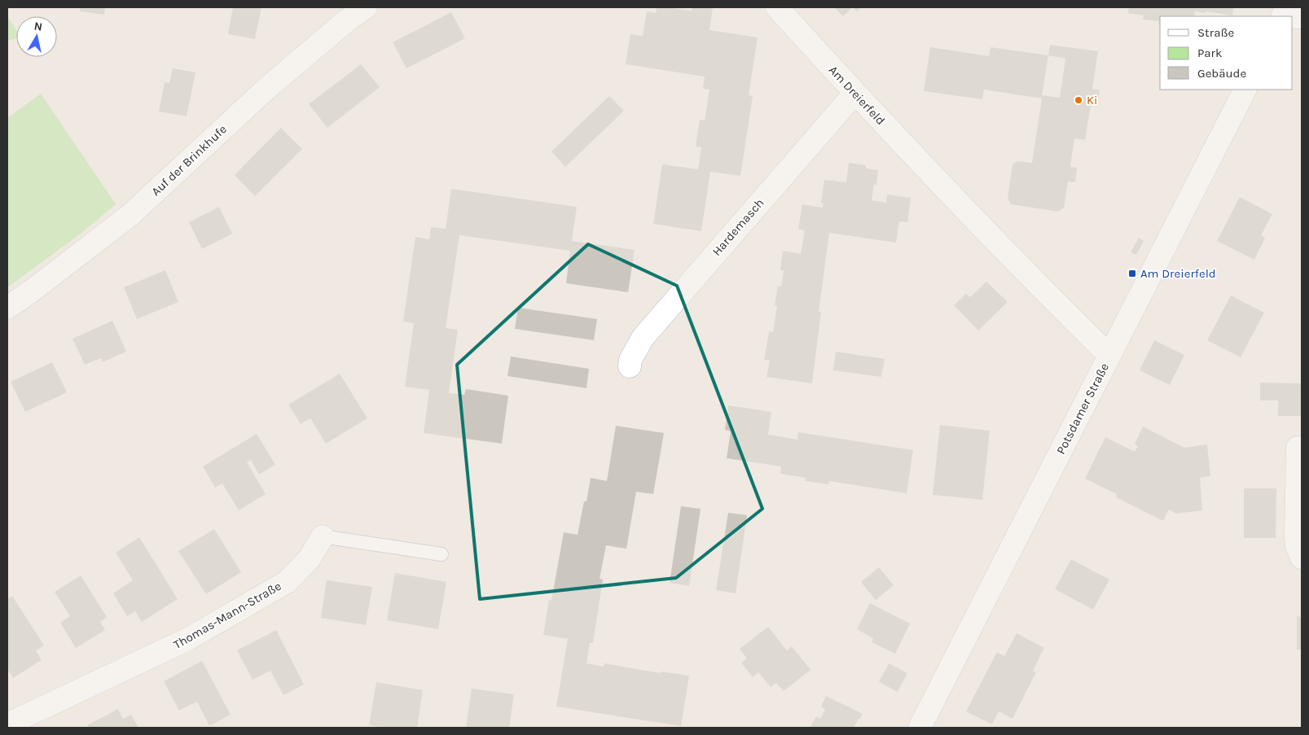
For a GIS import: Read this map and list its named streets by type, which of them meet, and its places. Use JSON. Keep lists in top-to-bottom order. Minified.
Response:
{"streets":{"street":["Am Dreierfeld","Auf der Brinkhufe","Hardemasch","Potsdamer Straße","Thomas-Mann-Straße"]},"crossings":[["Am Dreierfeld","Hardemasch"],["Am Dreierfeld","Potsdamer Straße"]],"places":{"other":["Ki"],"transit":["Am Dreierfeld"]},"legend":["Straße","Park","Gebäude"],"north":"top"}
